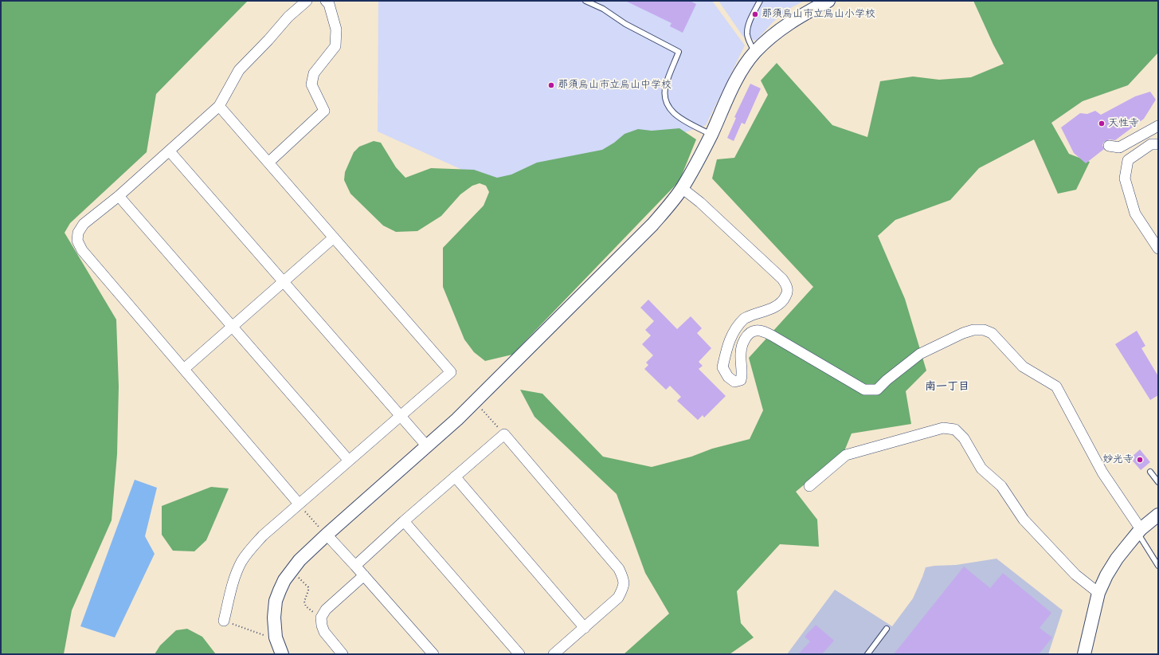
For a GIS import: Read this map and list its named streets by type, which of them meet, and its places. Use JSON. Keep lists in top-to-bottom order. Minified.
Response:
{"districts":["南一丁目"],"places":["那須烏山市立烏山小学校","那須烏山市立烏山中学校","天性寺","妙光寺"]}
